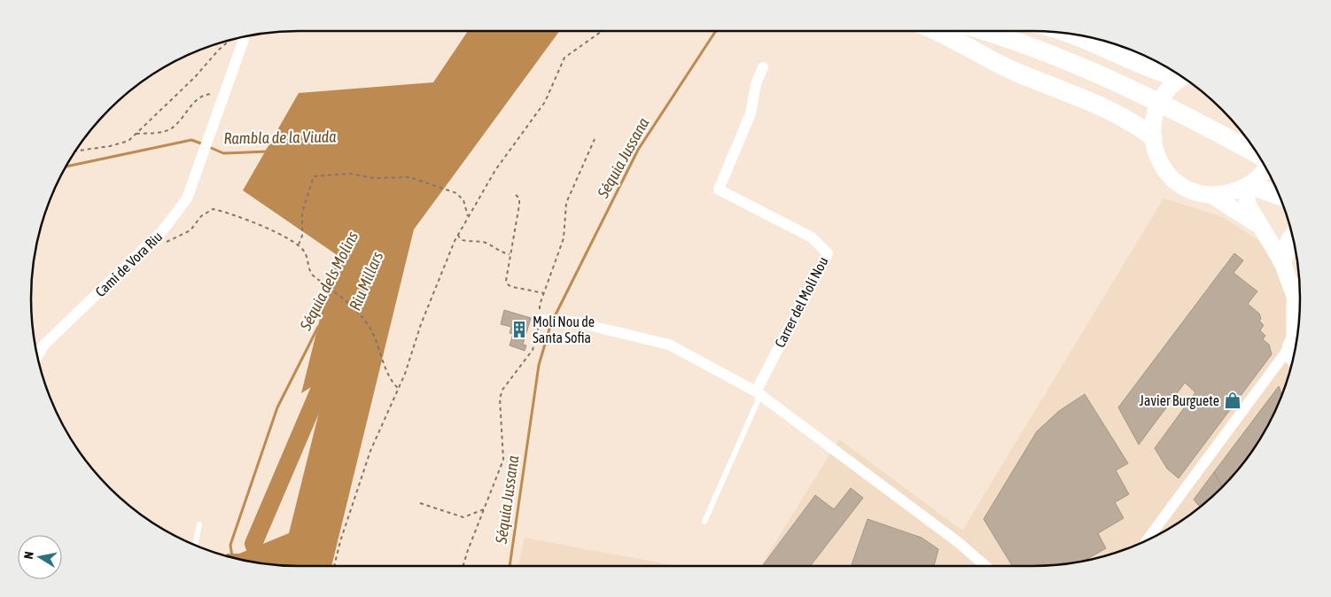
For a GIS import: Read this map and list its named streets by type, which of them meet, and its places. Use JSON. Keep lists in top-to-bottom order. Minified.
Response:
{"streets":{"street":["Camí de Vora Riu","Carrer del Molí Nou"]},"water":["Rambla de la Viuda","Séquia Jussana","Séquia dels Molins","Riu Millars"],"places":{"building":["Molí Nou de Santa Sofia"],"shop":["Javier Burguete"]},"north":"left"}
